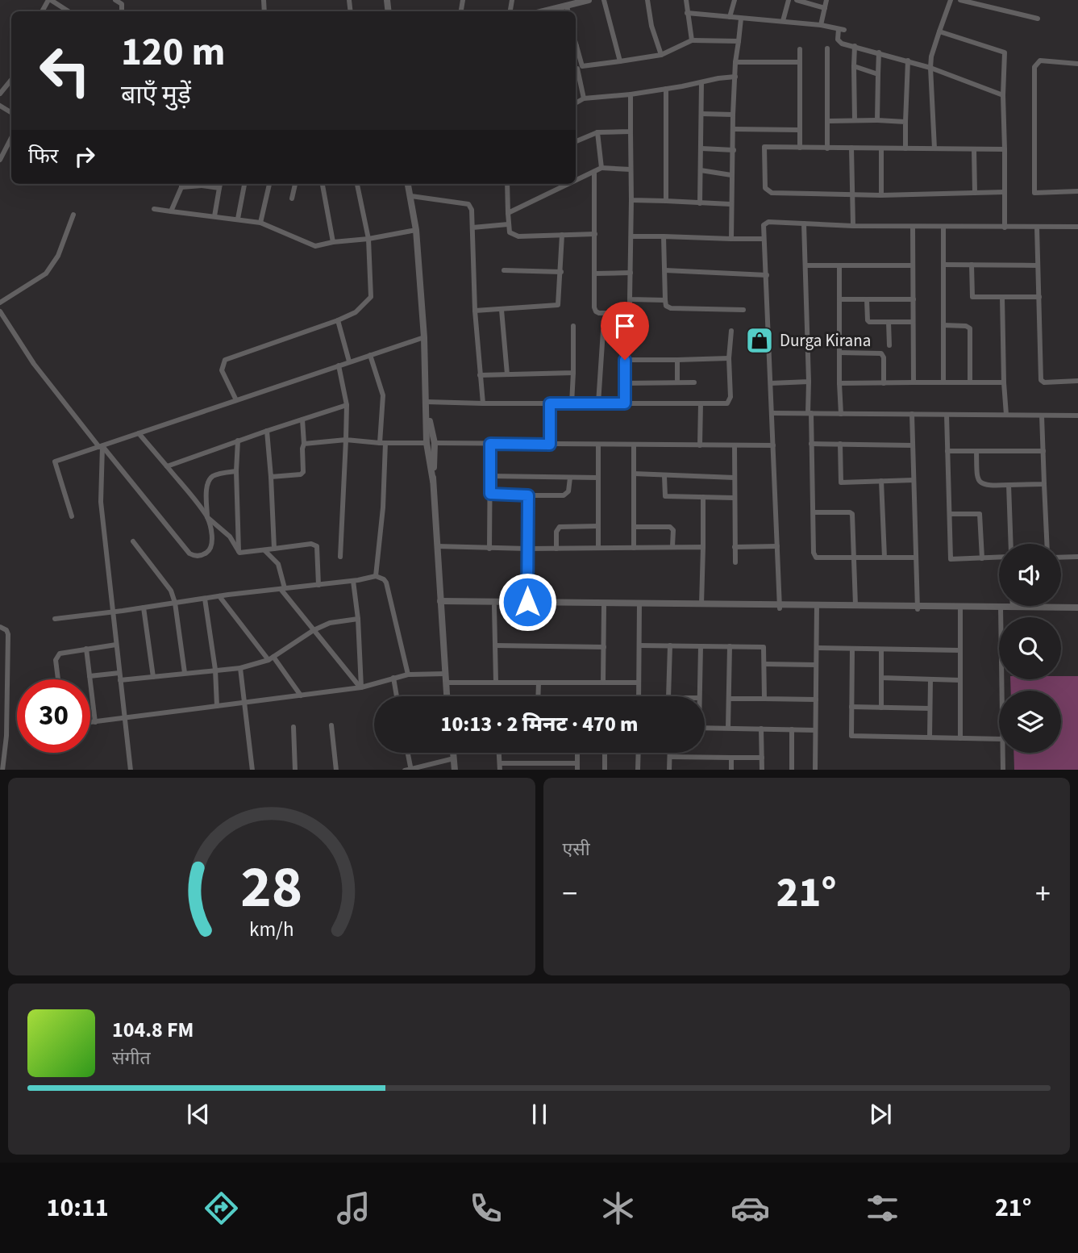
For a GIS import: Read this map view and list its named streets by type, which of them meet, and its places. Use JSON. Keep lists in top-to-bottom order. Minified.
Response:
{"places":{"shop":["Durga Kirana"]},"page":{"turn":["120 m","बाएँ मुड़ें"],"then":"फिर","limit":"30","trip":"10:13 · 2 मिनट · 470 m","tile":"एसी","heat":["−","21°","+"],"song":["104.8 FM","संगीत"],"tabs":["10:11","21°"],"gauge":["28","km/h"]}}
